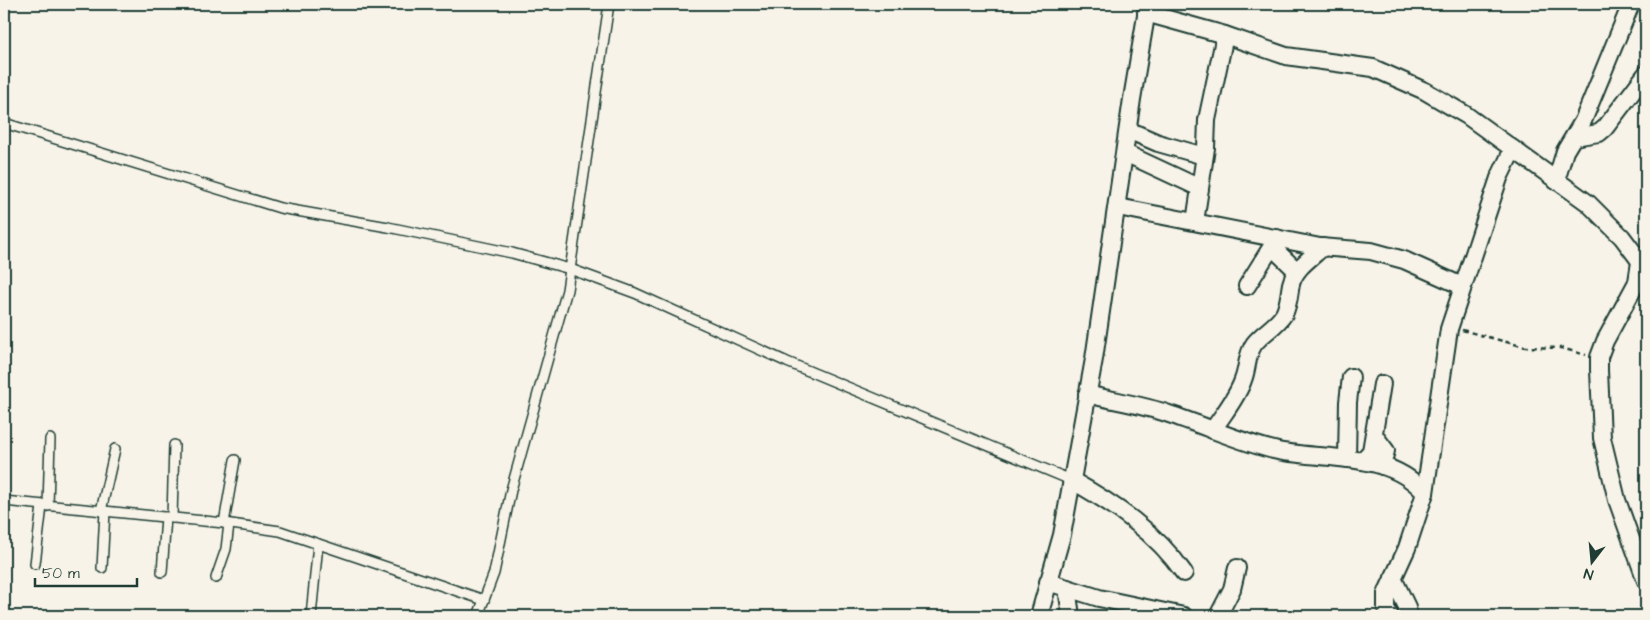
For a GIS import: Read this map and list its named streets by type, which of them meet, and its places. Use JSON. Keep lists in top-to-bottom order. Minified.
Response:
{"scale_bar":"50 m","north":"bottom"}
